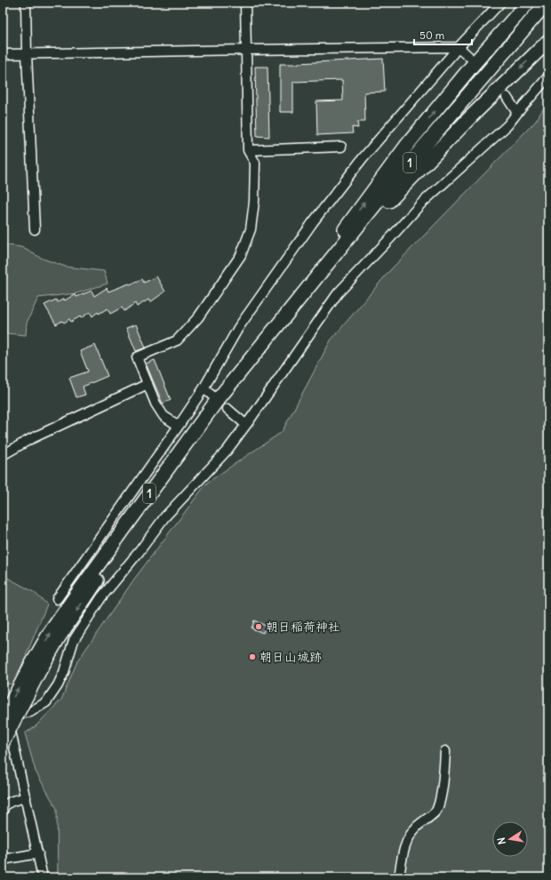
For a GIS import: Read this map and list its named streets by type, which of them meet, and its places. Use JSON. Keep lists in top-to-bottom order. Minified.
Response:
{"streets":{"highway":["1"]},"places":["朝日稲荷神社","朝日山城跡"],"scale_bar":"50 m","north":"left"}
